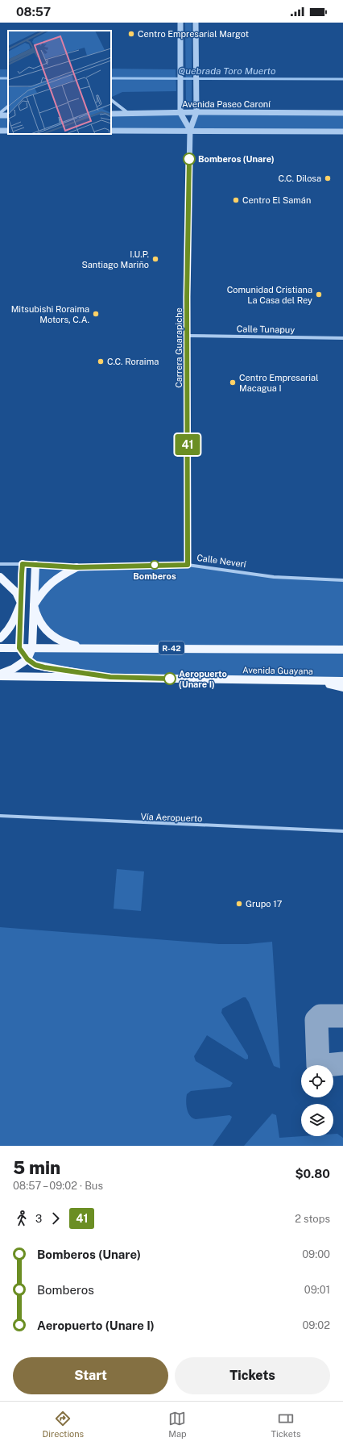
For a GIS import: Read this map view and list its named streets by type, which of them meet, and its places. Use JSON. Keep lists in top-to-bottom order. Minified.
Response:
{"streets":{"main road":["R-42","Avenida Guayana"],"street":["Avenida Paseo Caroní","Calle Tunapuy","Carrera Guarapiche","Calle Neverí","Vía Aeropuerto"]},"crossings":[["Calle Tunapuy","Carrera Guarapiche"],["Carrera Guarapiche","Calle Neverí"]],"water":["Quebrada Toro Muerto"],"places":["Centro Empresarial Margot","Bomberos (Unare)","C.C. Dilosa","Centro El Samán","I.U.P. Santiago Mariño","Comunidad Cristiana La Casa del Rey","Mitsubishi Roraima Motors, C.A.","C.C. Roraima","Centro Empresarial Macagua I","Bomberos","Aeropuerto (Unare I)","Grupo 17"],"lines":["bus line 41"],"page":{"status":"08:57","on_map":"41","heading":["5 min","08:57 – 09:02 · Bus","$0.80"],"legs":["3","41","2 stops"],"list":[{"name":"Bomberos (Unare)","value":"09:00"},{"name":"Bomberos","value":"09:01"},{"name":"Aeropuerto (Unare I)","value":"09:02"}],"buttons":["Start","Tickets"],"tabs":["Directions","Map","Tickets"]}}
